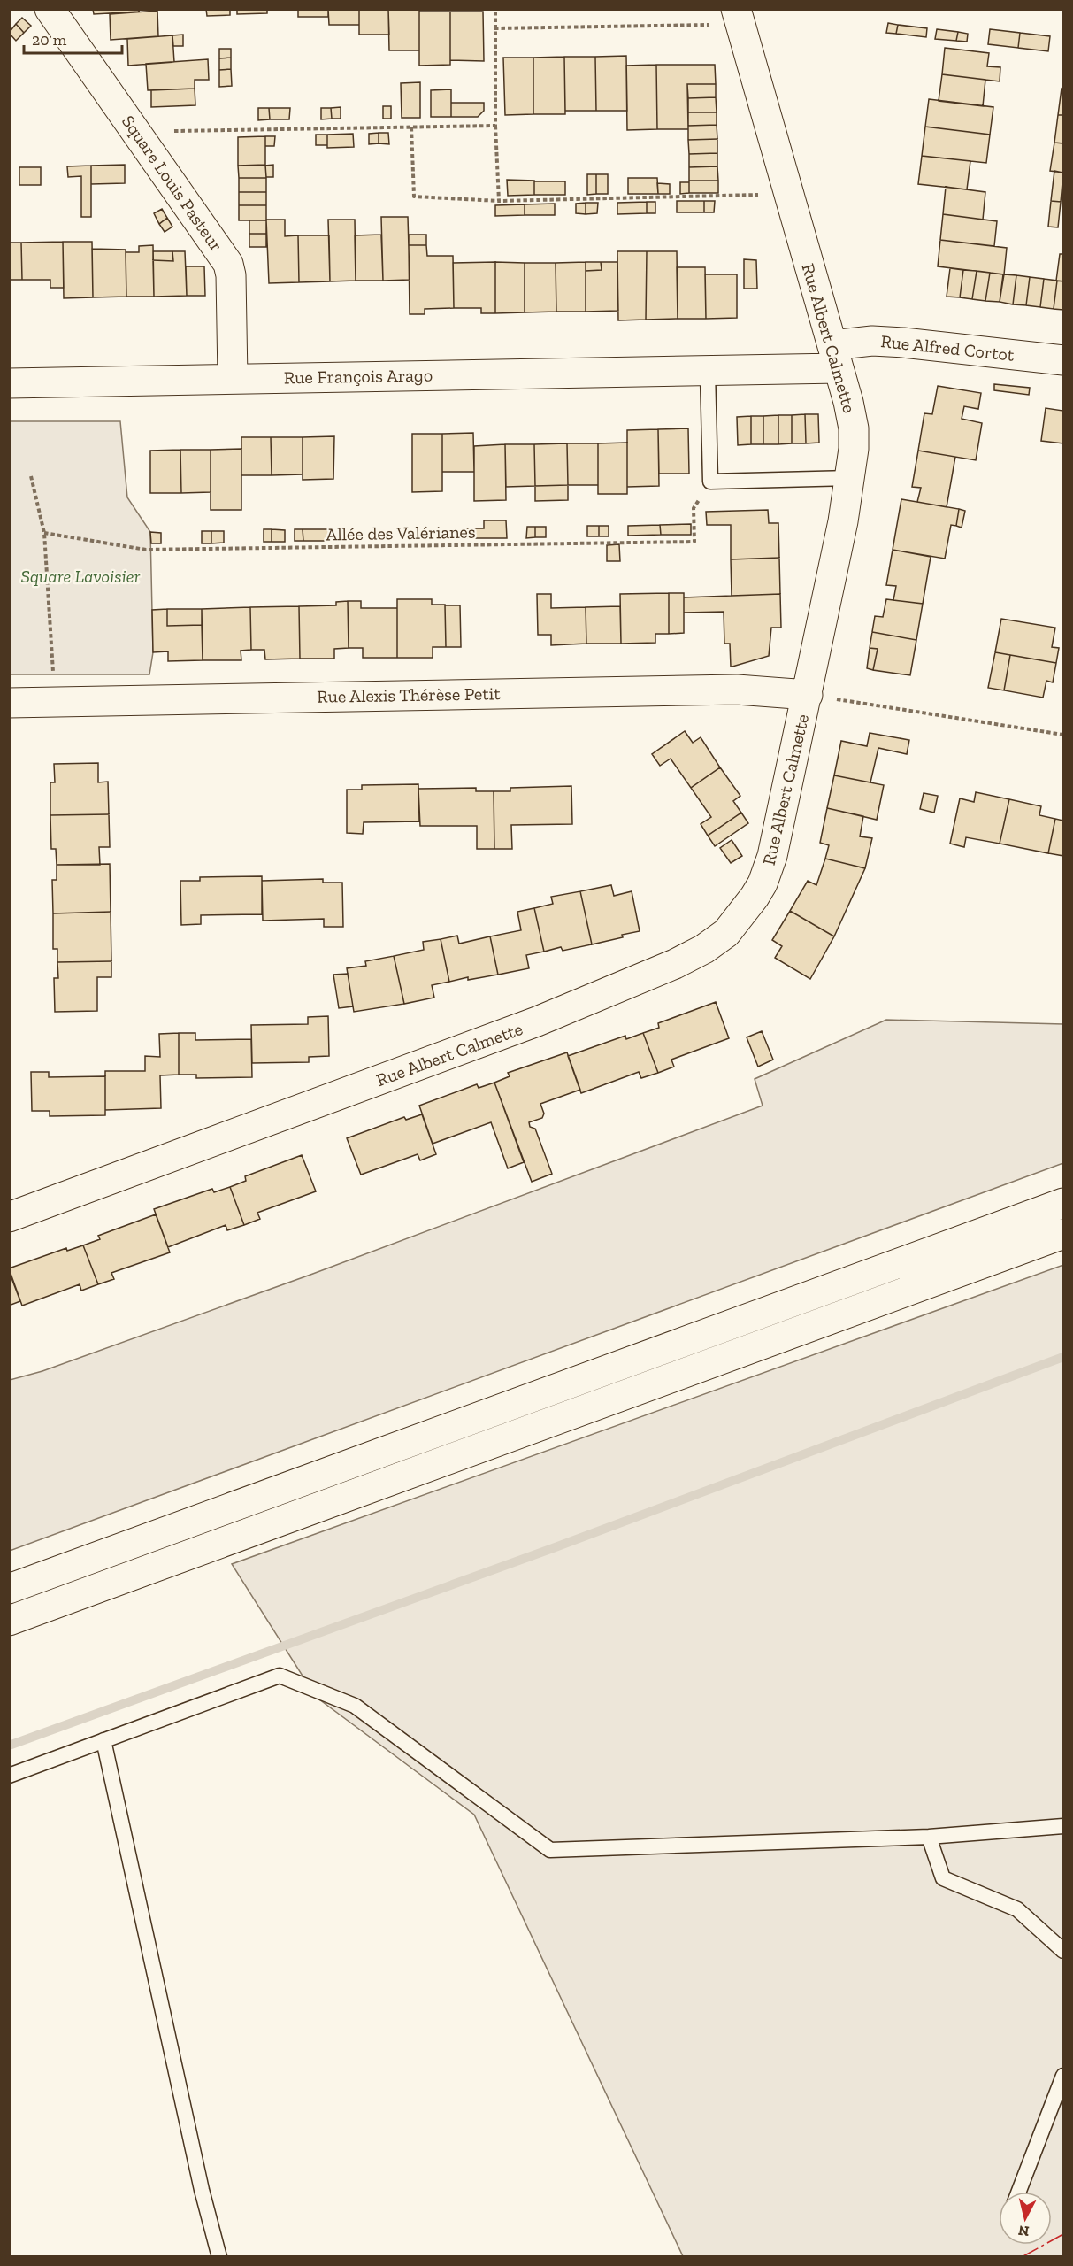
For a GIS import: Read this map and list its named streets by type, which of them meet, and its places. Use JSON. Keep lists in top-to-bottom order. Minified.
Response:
{"streets":{"street":["Square Louis Pasteur","Rue Albert Calmette","Rue Alfred Cortot","Rue François Arago","Rue Alexis Thérèse Petit"],"path":["Allée des Valérianes"]},"crossings":[["Square Louis Pasteur","Rue François Arago"],["Rue Albert Calmette","Rue Alfred Cortot"],["Rue Albert Calmette","Rue François Arago"],["Rue Albert Calmette","Rue Alexis Thérèse Petit"],["Rue Alfred Cortot","Rue François Arago"]],"parks":["Square Lavoisier"],"scale_bar":"20 m","north":"bottom"}
